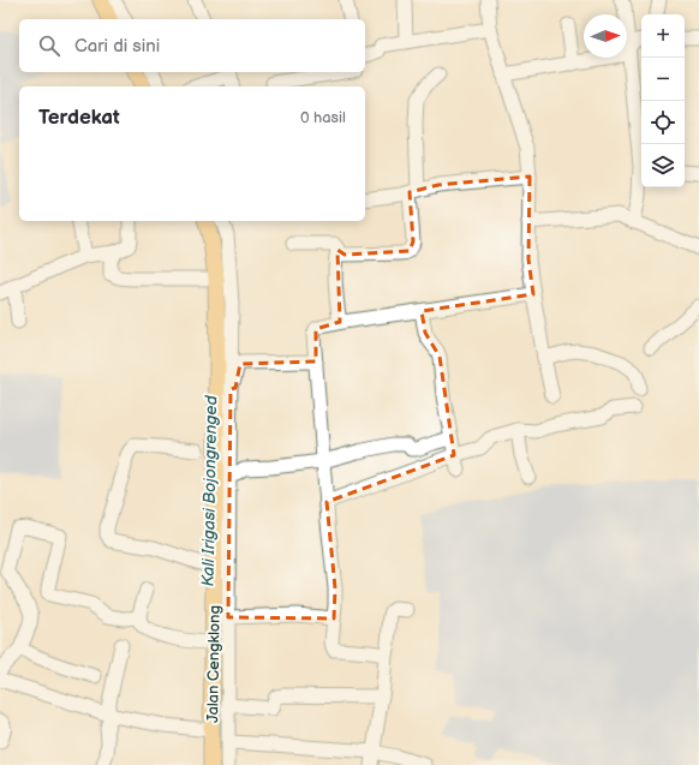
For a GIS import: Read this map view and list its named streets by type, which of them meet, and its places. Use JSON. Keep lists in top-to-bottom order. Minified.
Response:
{"streets":{"main road":["Jalan Cengklong"]},"water":["Kali Irigasi Bojongrenged"],"north":"right","page":{"map_buttons":["+","−"],"search":"Cari di sini","heading":["Terdekat","0 hasil"]}}
